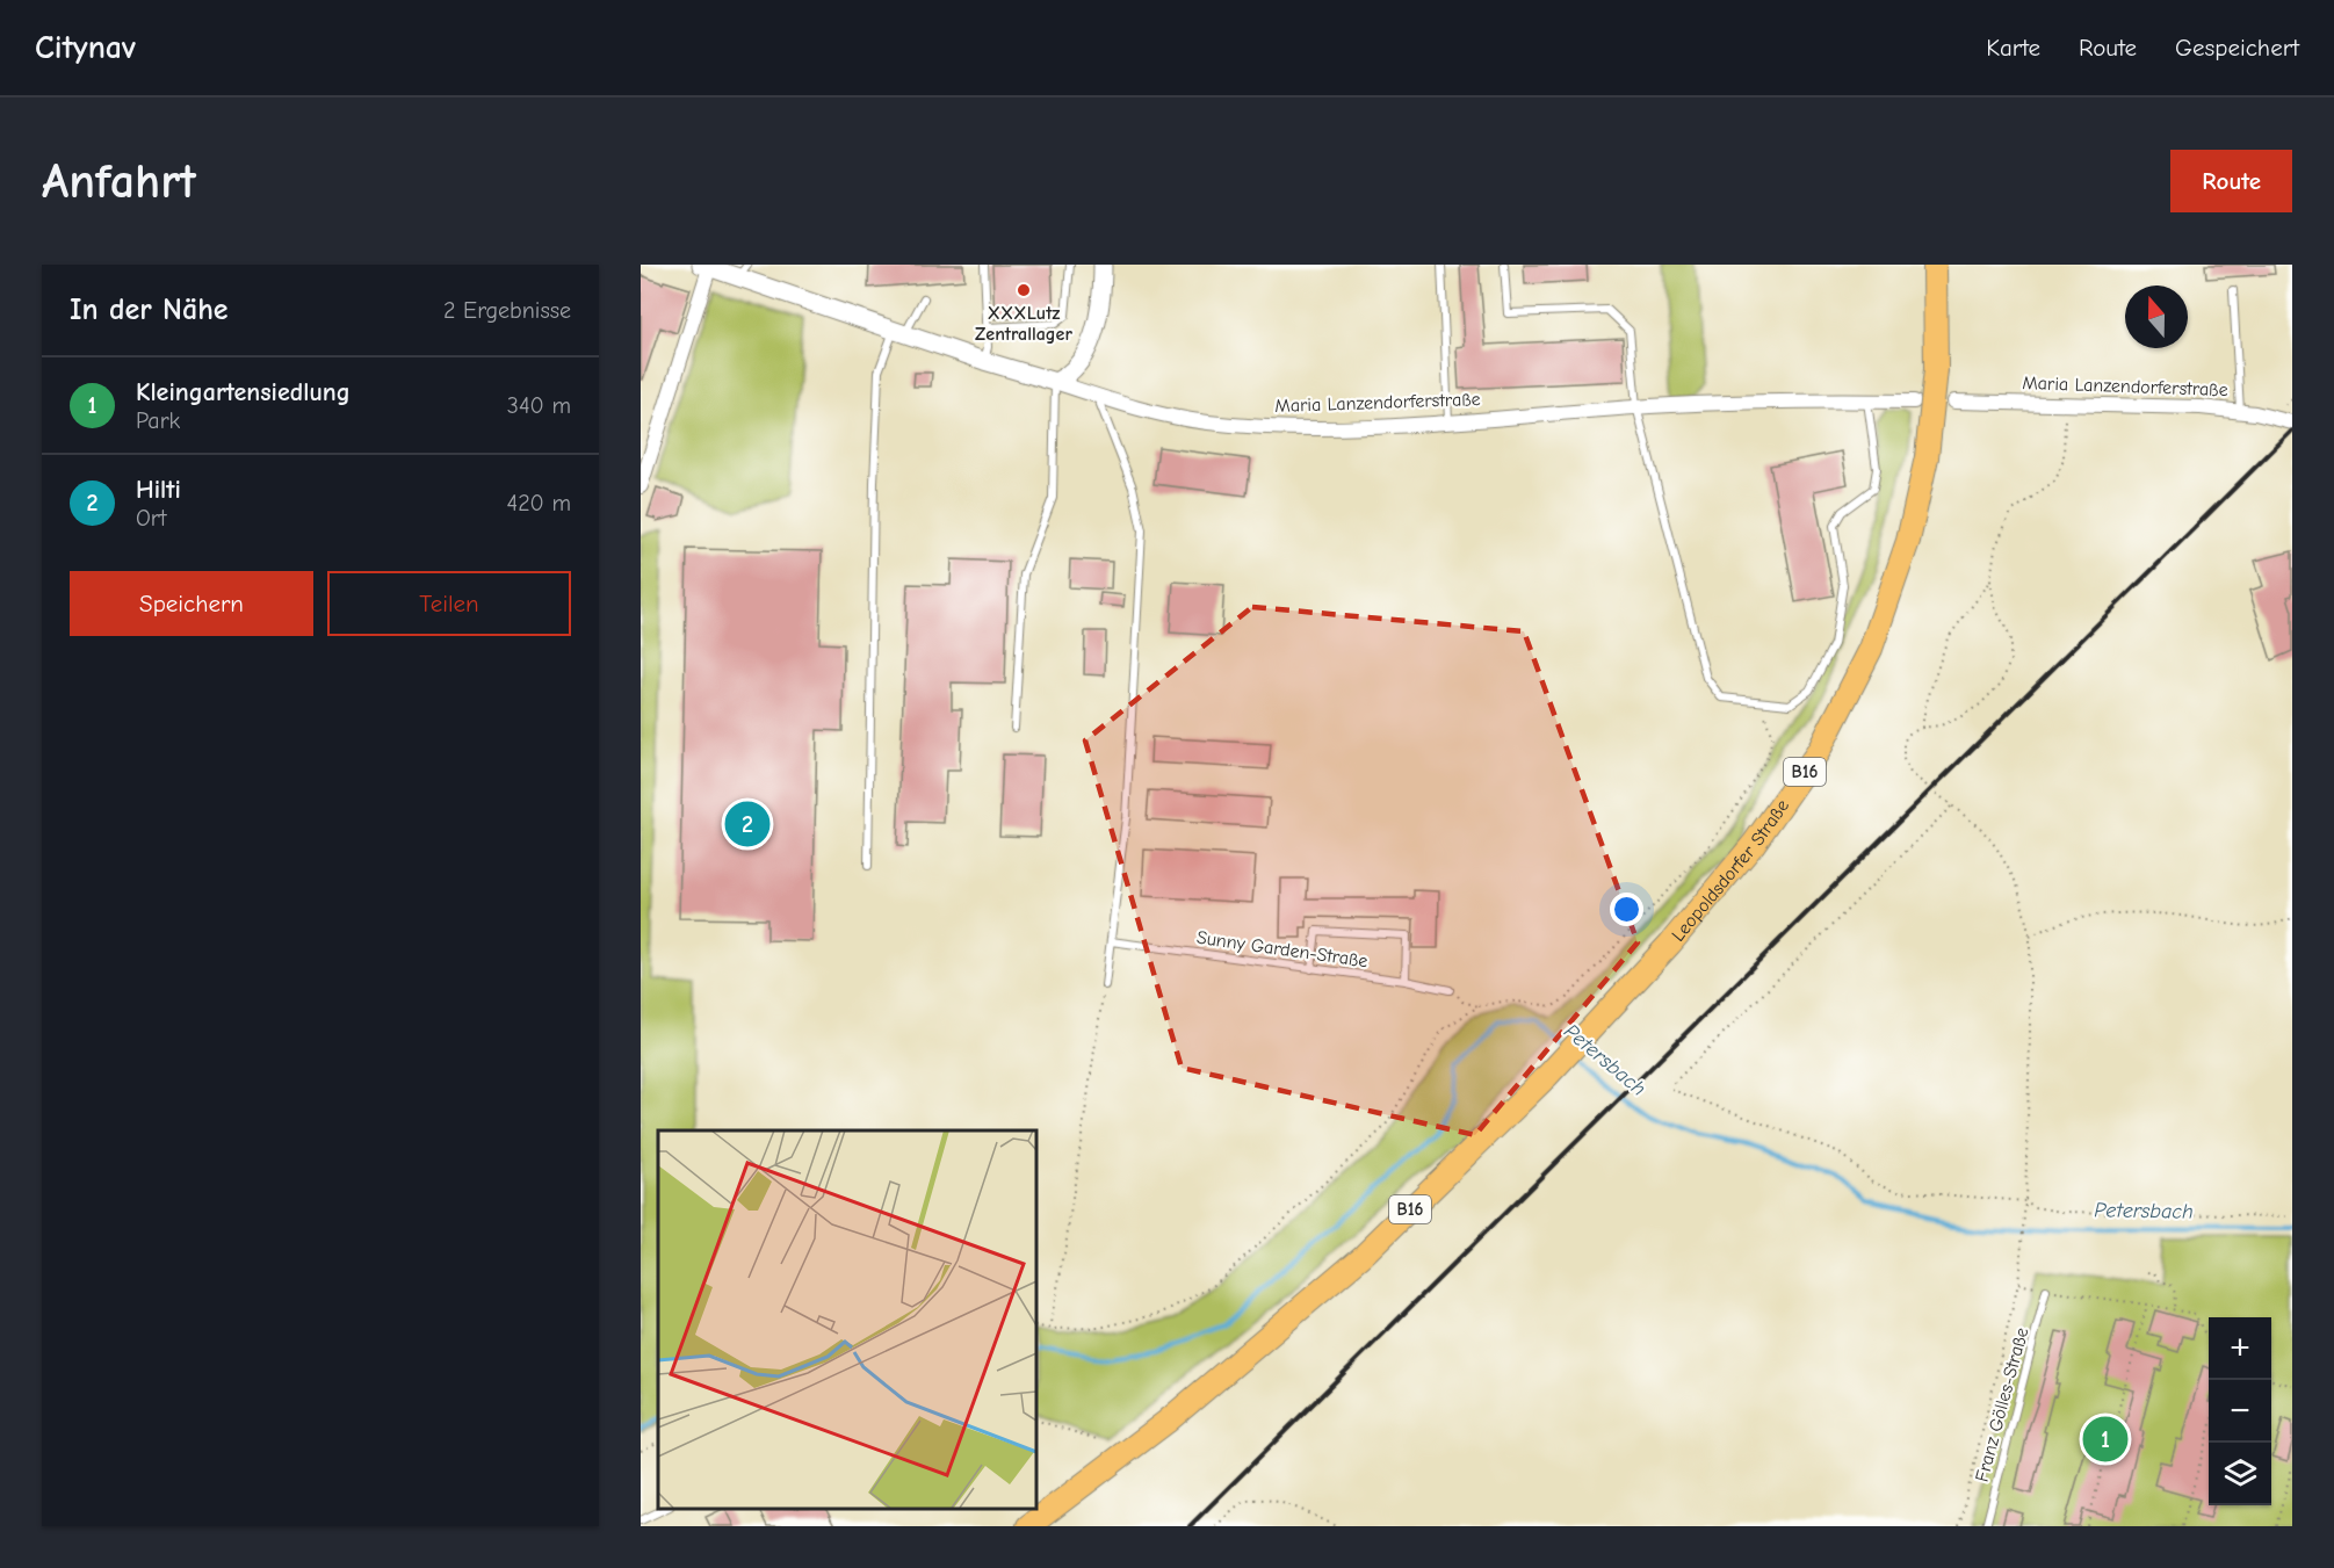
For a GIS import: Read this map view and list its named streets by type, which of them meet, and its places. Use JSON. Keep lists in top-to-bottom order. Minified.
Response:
{"streets":{"main road":["B16","Leopoldsdorfer Straße"],"street":["Maria Lanzendorferstraße"],"lane":["Sunny Garden-Straße","Franz Gölles-Straße"]},"water":["Petersbach"],"places":["XXXLutz Zentrallager"],"north":"top","page":{"header":"Citynav","nav":["Karte","Route","Gespeichert"],"buttons":["Route",["Speichern","Teilen"]],"title":"Anfahrt","heading":["In der Nähe","2 Ergebnisse"],"list":[{"mark":"1","name":"Kleingartensiedlung","note":"Park","value":"340 m"},{"mark":"2","name":"Hilti","note":"Ort","value":"420 m"}],"pins":["2","1"],"map_buttons":["+","−"]}}
